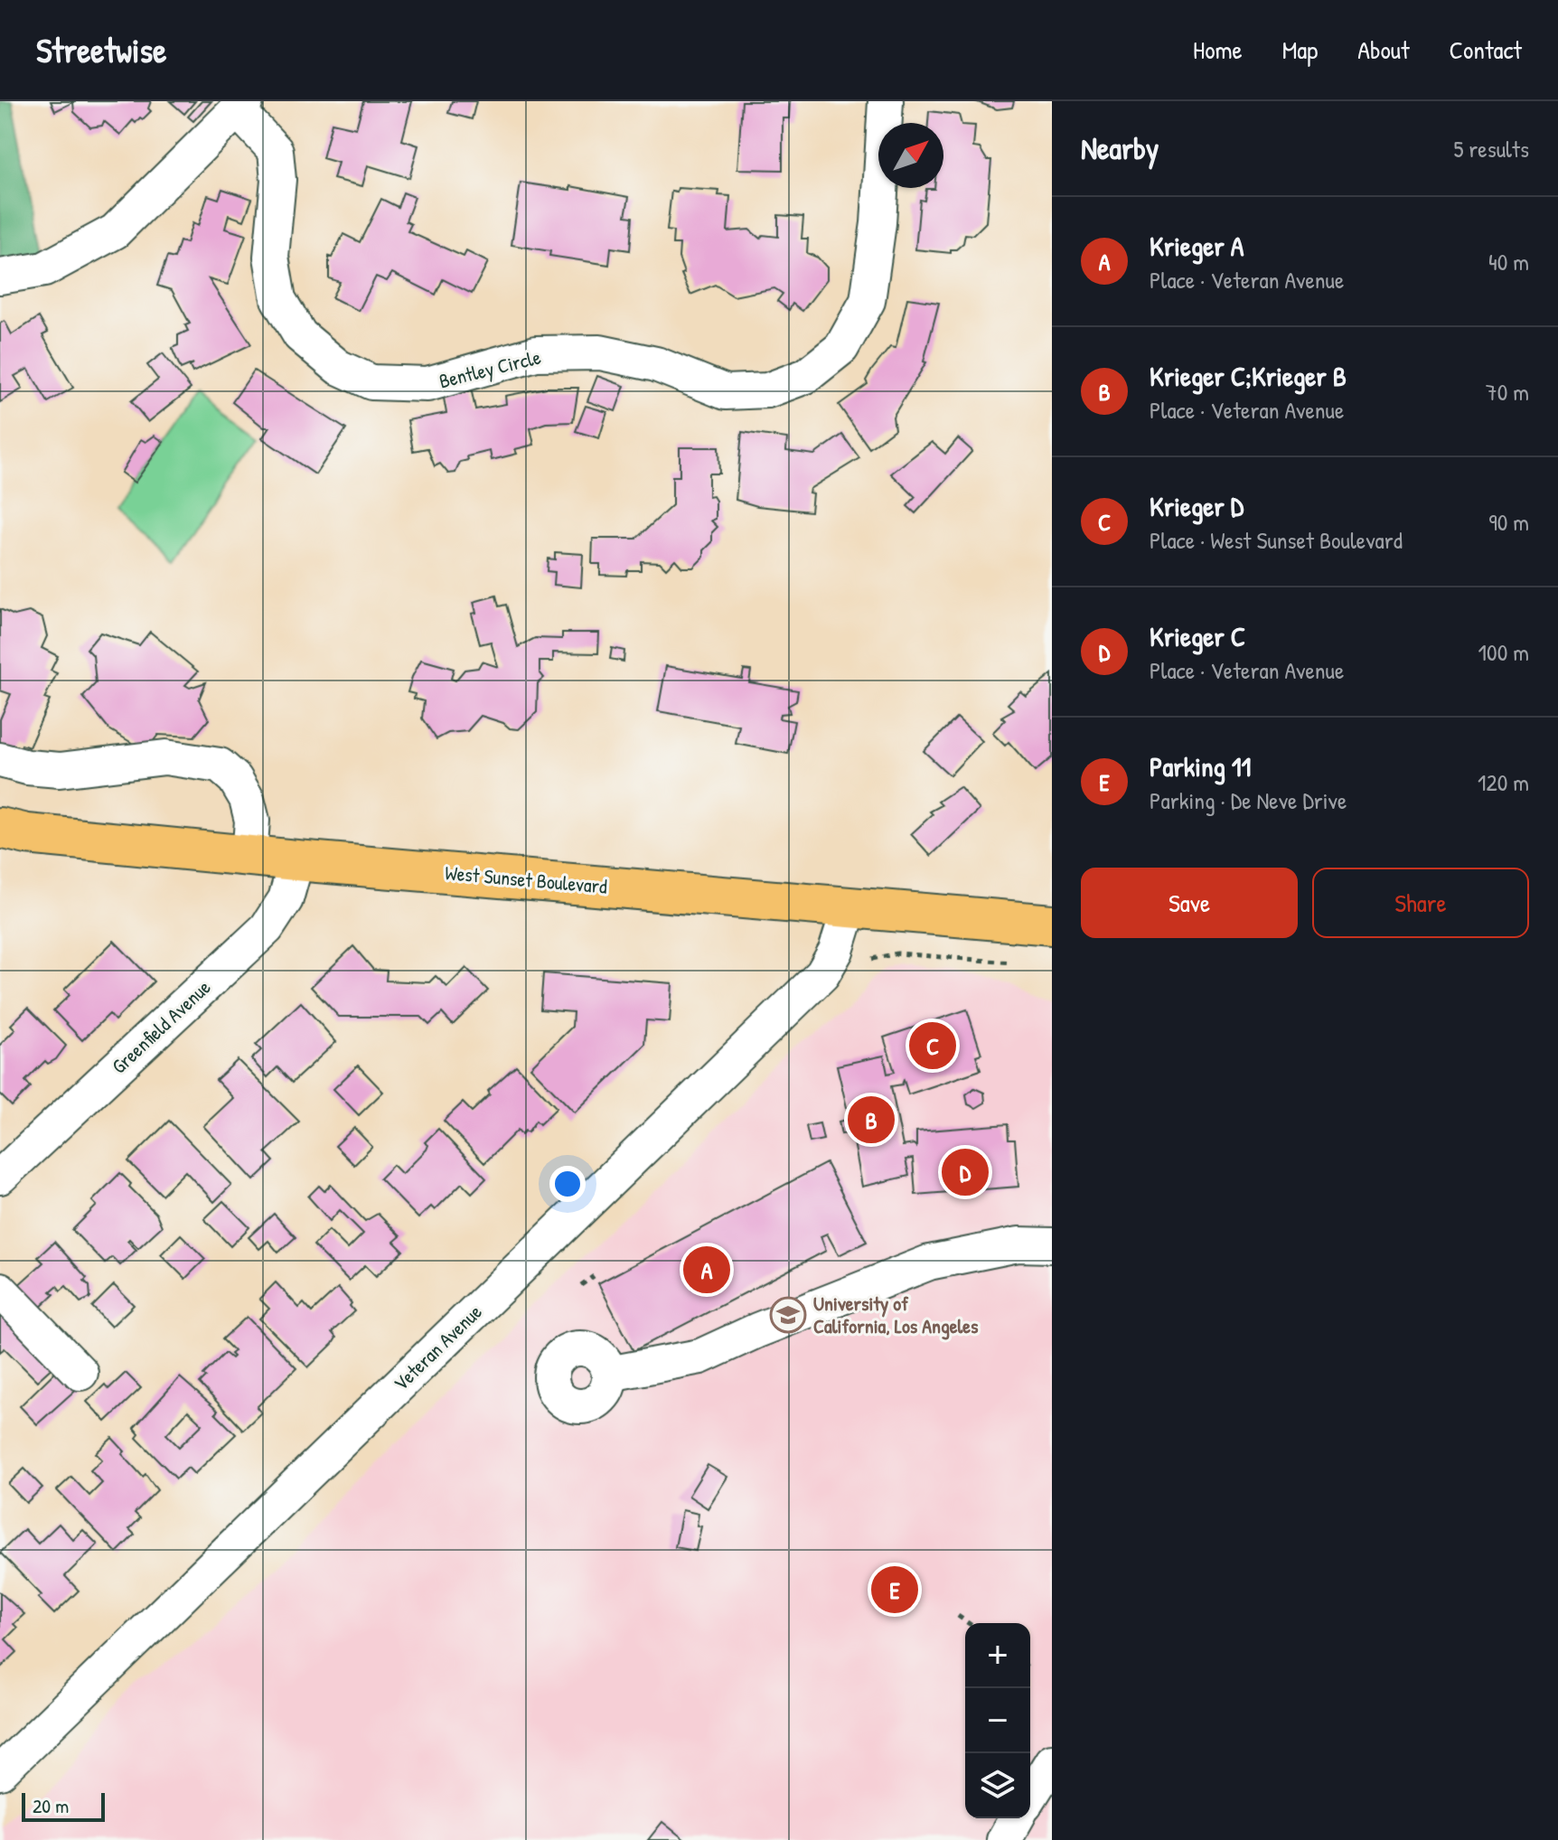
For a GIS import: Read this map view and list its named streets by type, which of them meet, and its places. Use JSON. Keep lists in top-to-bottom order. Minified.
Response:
{"streets":{"main road":["West Sunset Boulevard"],"street":["Bentley Circle","Greenfield Avenue","Veteran Avenue"]},"crossings":[["West Sunset Boulevard","Greenfield Avenue"],["West Sunset Boulevard","Veteran Avenue"]],"places":{"school or university":["University of California, Los Angeles"]},"scale_bar":"20 m","north":"top right","page":{"header":"Streetwise","nav":["Home","Map","About","Contact"],"heading":["Nearby","5 results"],"list":[{"mark":"A","name":"Krieger A","note":"Place · Veteran Avenue","value":"40 m"},{"mark":"B","name":"Krieger C;Krieger B","note":"Place · Veteran Avenue","value":"70 m"},{"mark":"C","name":"Krieger D","note":"Place · West Sunset Boulevard","value":"90 m"},{"mark":"D","name":"Krieger C","note":"Place · Veteran Avenue","value":"100 m"},{"mark":"E","name":"Parking 11","note":"Parking · De Neve Drive","value":"120 m"}],"buttons":["Save","Share"],"pins":["C","B","D","A","E"],"map_buttons":["+","−"],"scale":"20 m"}}
